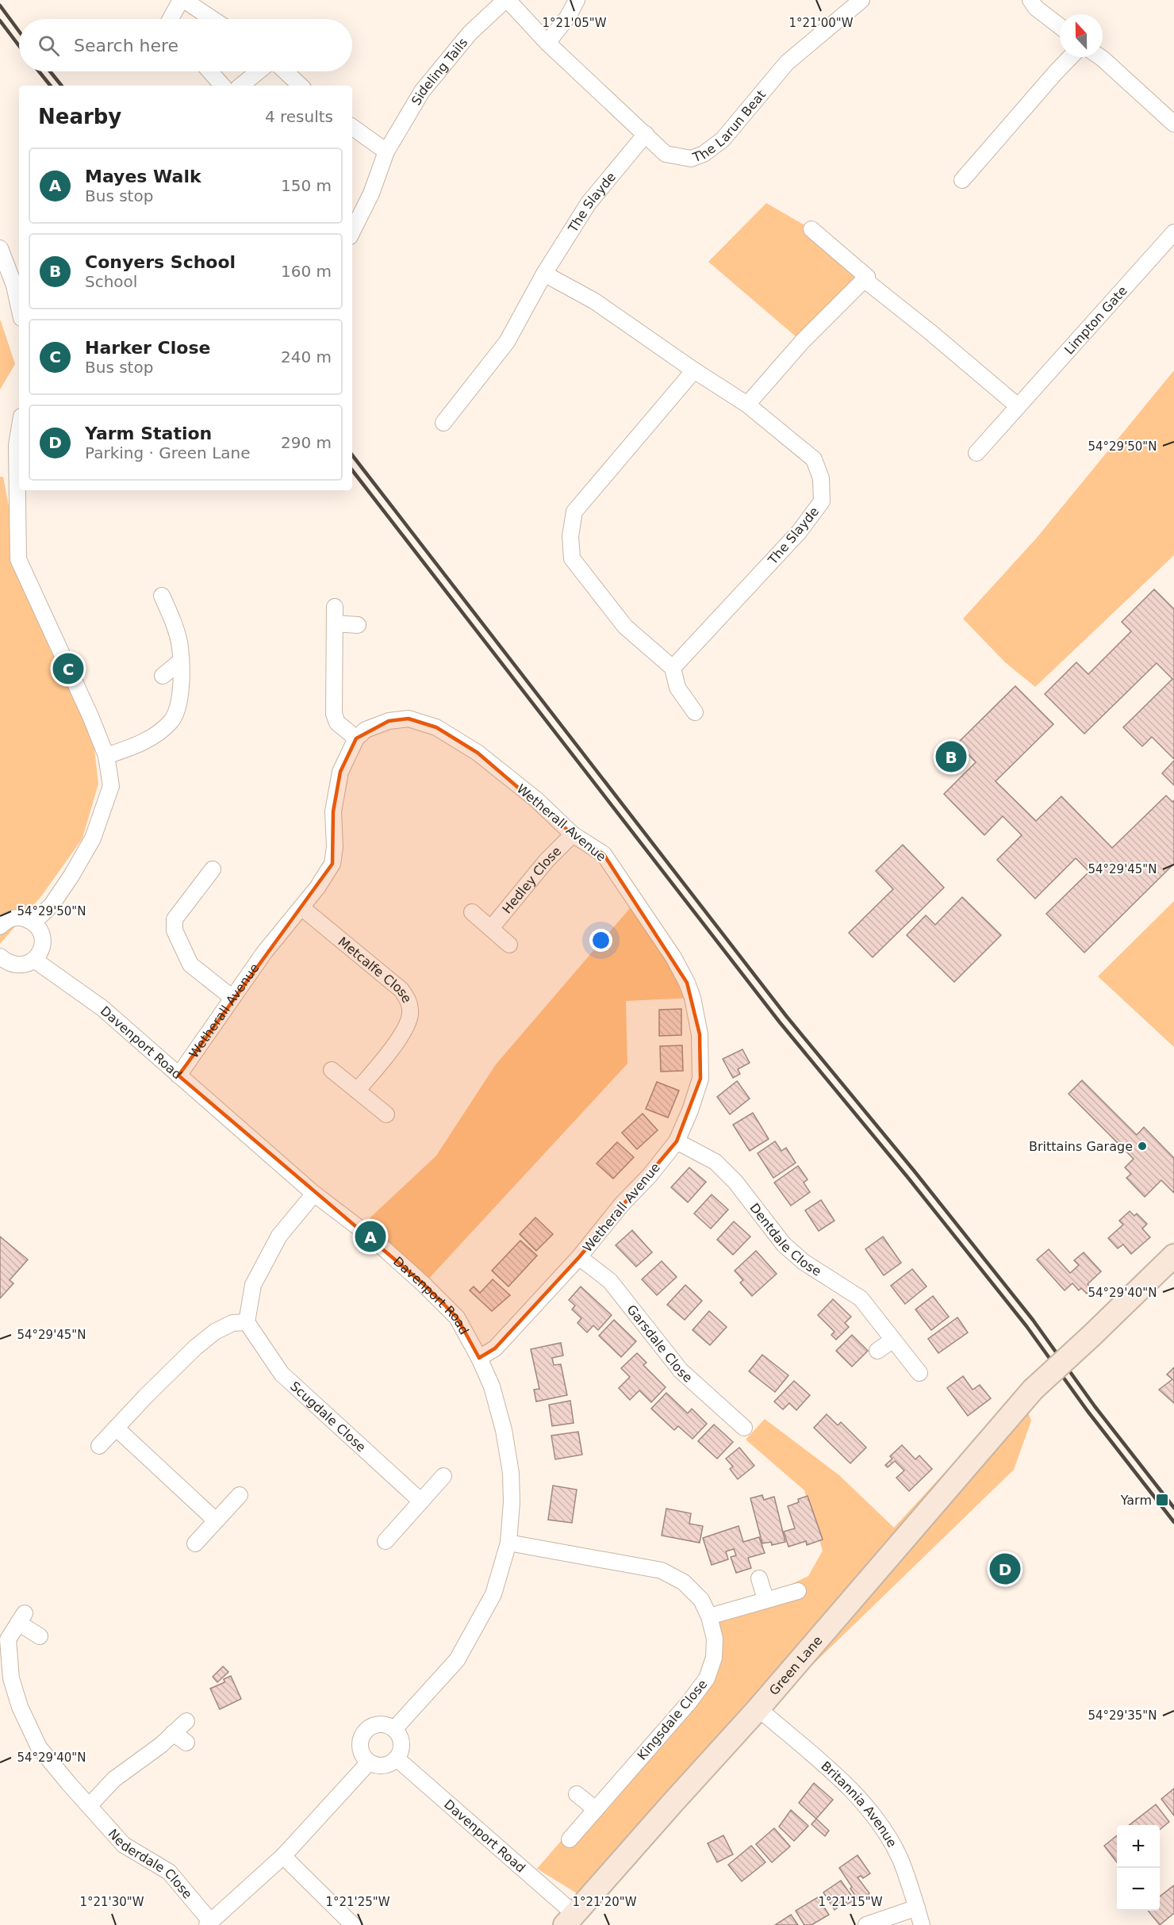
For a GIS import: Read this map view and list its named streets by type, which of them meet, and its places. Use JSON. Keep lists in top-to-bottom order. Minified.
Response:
{"streets":{"main road":["Green Lane"],"street":["Sideling Tails","The Larun Beat","The Slayde","Limpton Gate","Wetherall Avenue","Hedley Close","Metcalfe Close","Davenport Road","Dentdale Close","Garsdale Close","Scugdale Close","Kingsdale Close","Britannia Avenue","Nederdale Close"]},"crossings":[["Sideling Tails","The Larun Beat"],["The Larun Beat","The Slayde"],["Wetherall Avenue","Hedley Close"],["Wetherall Avenue","Metcalfe Close"],["Wetherall Avenue","Davenport Road"],["Wetherall Avenue","Dentdale Close"],["Wetherall Avenue","Garsdale Close"],["Davenport Road","Green Lane"],["Davenport Road","Kingsdale Close"],["Green Lane","Britannia Avenue"]],"places":{"other":["Brittains Garage"],"transit":["Yarm"]},"north":"top","page":{"search":"Search here","heading":["Nearby","4 results"],"list":[{"mark":"A","name":"Mayes Walk","note":"Bus stop","value":"150 m"},{"mark":"B","name":"Conyers School","note":"School","value":"160 m"},{"mark":"C","name":"Harker Close","note":"Bus stop","value":"240 m"},{"mark":"D","name":"Yarm Station","note":"Parking · Green Lane","value":"290 m"}],"pins":["C","B","A","D"],"map_buttons":["+","−"]},"coordinates":["1°21'05\"W","1°21'00\"W","54°29'50\"N","54°29'45\"N","54°29'40\"N","54°29'35\"N","1°21'30\"W","1°21'25\"W","1°21'20\"W","1°21'15\"W"]}
